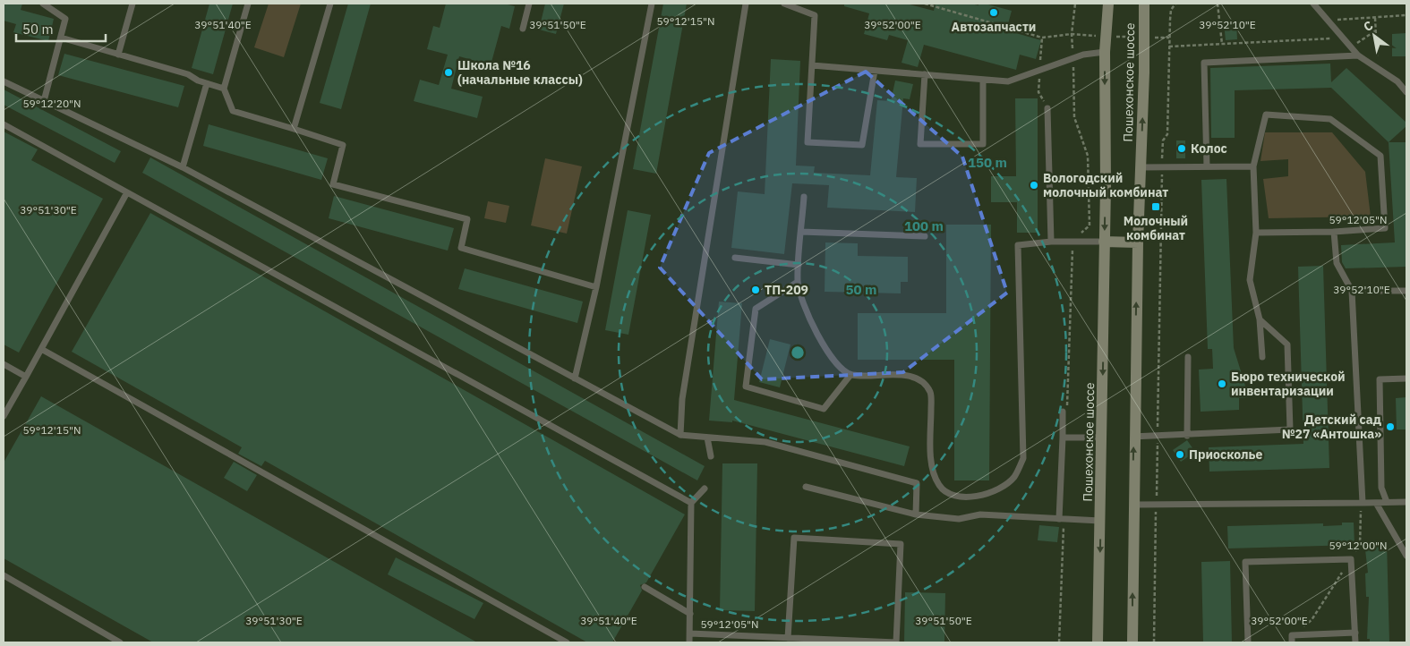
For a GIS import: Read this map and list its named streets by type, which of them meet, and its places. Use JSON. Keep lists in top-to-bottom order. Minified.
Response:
{"streets":{"main road":["Пошехонское шоссе"]},"places":{"other":["Автозапчасти","Школа №16 (начальные классы)","Колос","Вологодский молочный комбинат","ТП-209","Бюро технической инвентаризации","Детский сад №27 «Антошка»","Приосколье"],"transit":["Молочный комбинат"]},"scale_bar":"50 m","north":"top left","coordinates":["59°12'15\"N","39°52'00\"E","39°51'40\"E","39°51'50\"E","39°52'10\"E","59°12'20\"N","39°51'30\"E","59°12'05\"N","59°12'00\"N"],"rings":["150 m","100 m","50 m"]}
